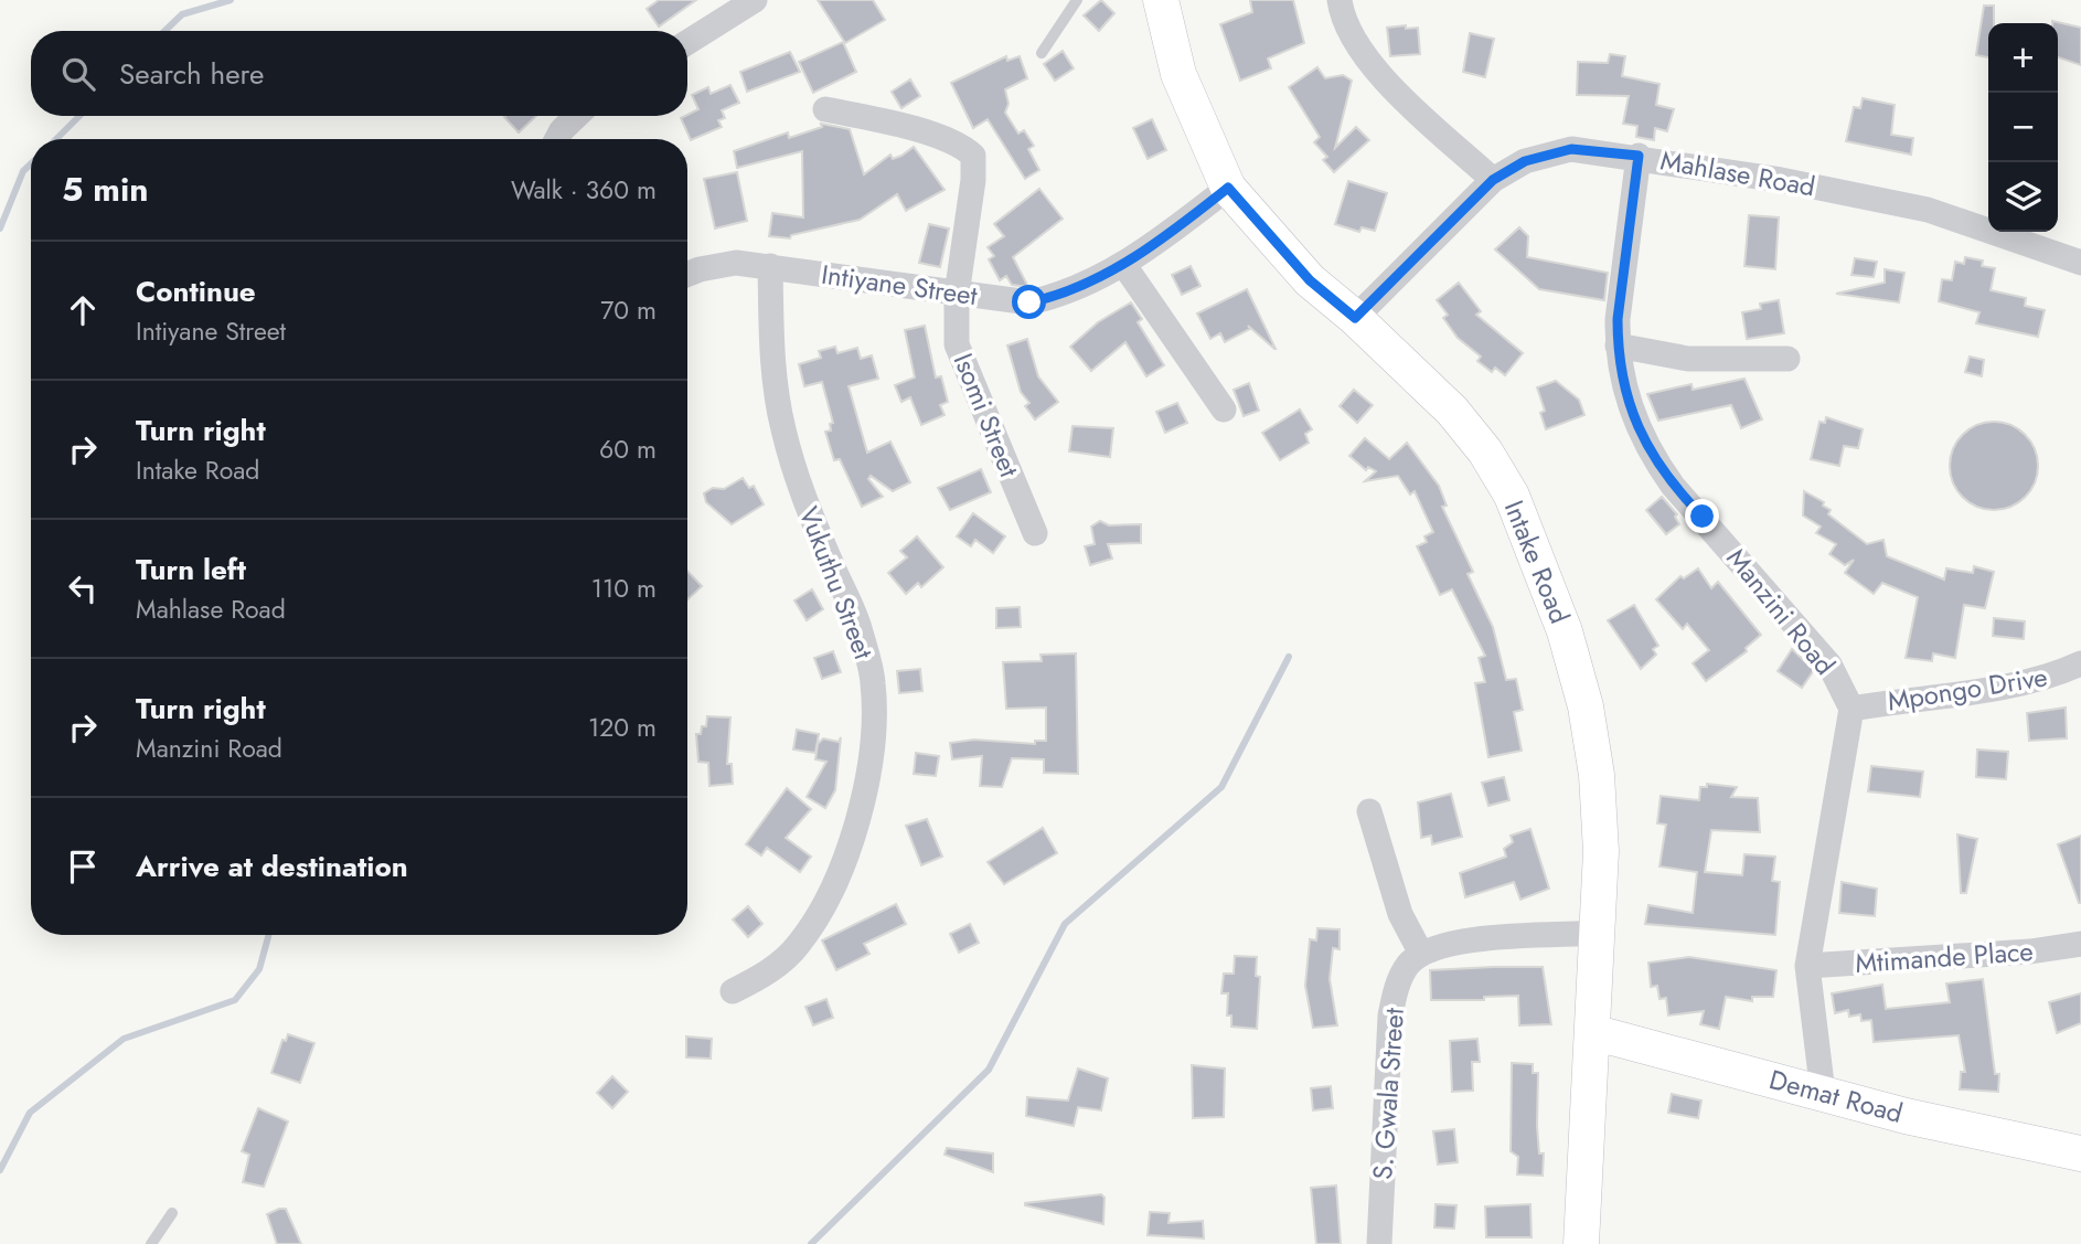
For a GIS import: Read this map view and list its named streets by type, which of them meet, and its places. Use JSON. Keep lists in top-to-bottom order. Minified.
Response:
{"streets":{"street":["Mahlase Road","Intiyane Street","Isomi Street","Intake Road","Vukuthu Street","Manzini Road","Mpongo Drive","Mtimande Place","S. Gwala Street","Demat Road"]},"crossings":[["Mahlase Road","Intake Road"],["Mahlase Road","Manzini Road"],["Intiyane Street","Isomi Street"],["Intiyane Street","Intake Road"],["Intiyane Street","Vukuthu Street"],["Intake Road","Demat Road"],["Manzini Road","Mpongo Drive"]],"page":{"map_buttons":["+","−"],"search":"Search here","heading":["5 min","Walk · 360 m"],"list":[["Continue","Intiyane Street","70 m"],["Turn right","Intake Road","60 m"],["Turn left","Mahlase Road","110 m"],["Turn right","Manzini Road","120 m"],"Arrive at destination"]}}
